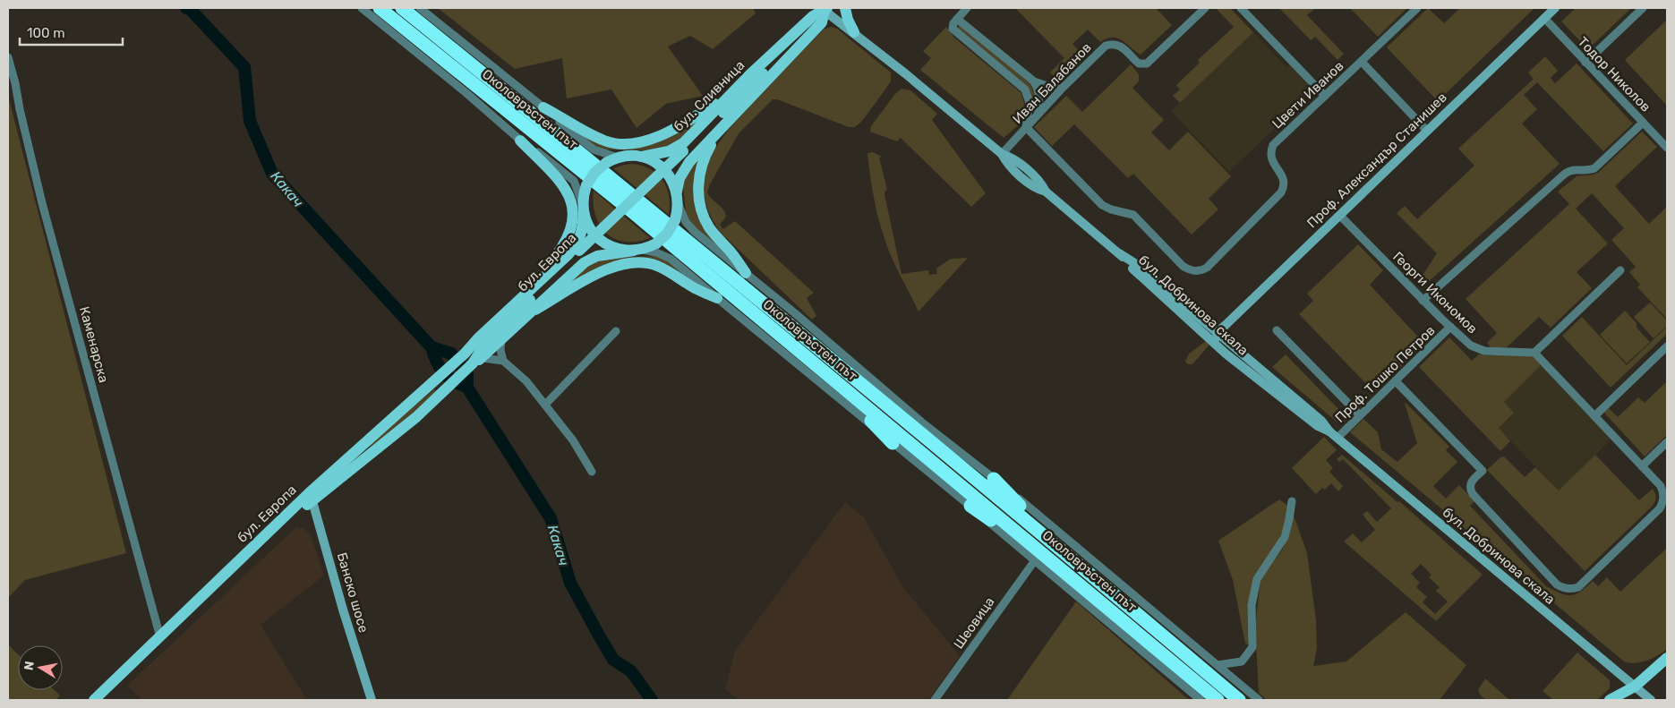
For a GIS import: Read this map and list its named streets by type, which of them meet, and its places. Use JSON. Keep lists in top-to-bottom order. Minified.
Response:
{"streets":{"highway":["Околовръстен път"],"main road":["бул. Сливница","Проф. Александър Станишев","бул. Европа","бул. Добринова скала","Банско шосе"],"street":["Тодор Николов","Иван Балабанов","Цвети Иванов","Георги Икономов","Каменарска","Проф. Тошко Петров","Шеовица"]},"crossings":[["Тодор Николов","Проф. Александър Станишев"],["Иван Балабанов","Цвети Иванов"],["Иван Балабанов","бул. Добринова скала"],["бул. Сливница","Околовръстен път"],["бул. Сливница","бул. Европа"],["бул. Сливница","бул. Добринова скала"],["Околовръстен път","бул. Европа"],["Околовръстен път","Шеовица"],["Проф. Александър Станишев","Георги Икономов"],["Проф. Александър Станишев","бул. Добринова скала"],["бул. Европа","Каменарска"],["бул. Европа","Банско шосе"],["Георги Икономов","Проф. Тошко Петров"],["бул. Добринова скала","Проф. Тошко Петров"]],"water":["Какач"],"scale_bar":"100 m","north":"left"}
